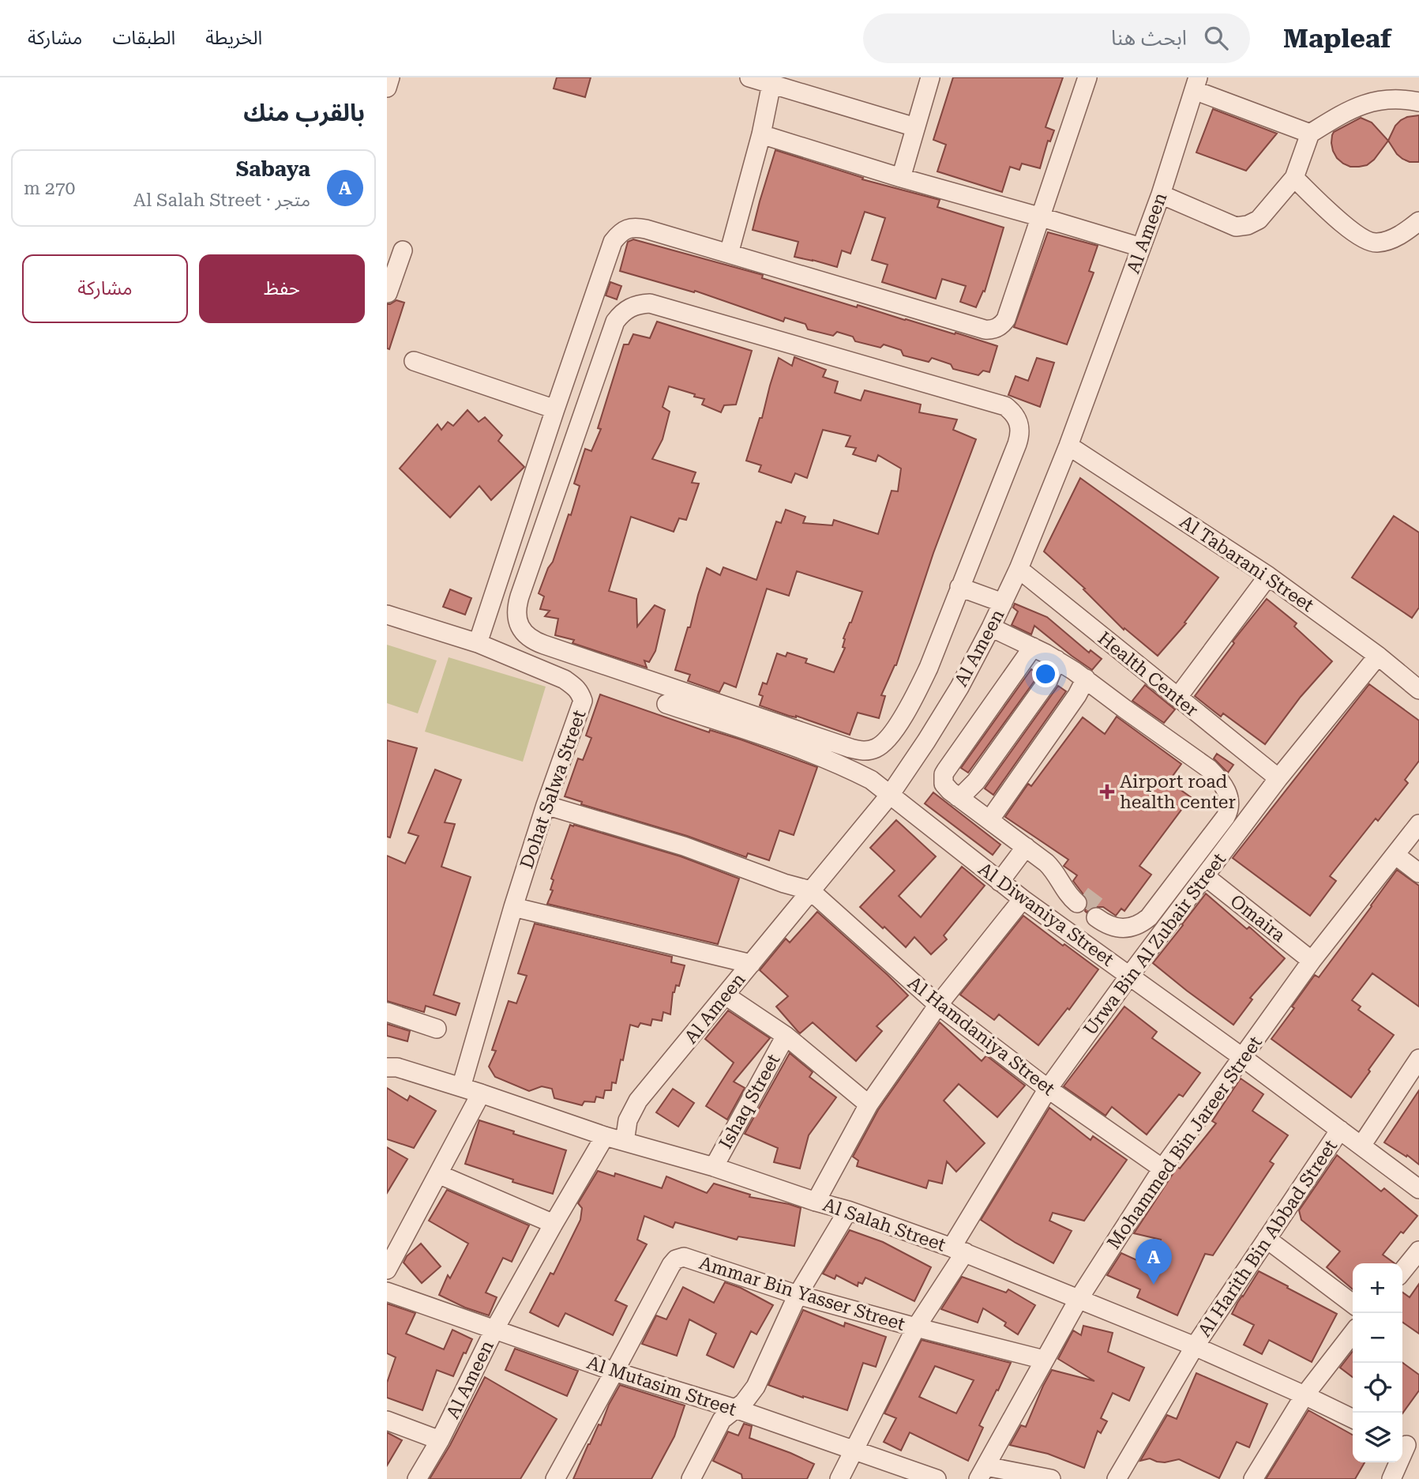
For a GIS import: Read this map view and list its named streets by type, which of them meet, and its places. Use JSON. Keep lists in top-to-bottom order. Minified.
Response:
{"streets":{"street":["Al Ameen","Al Tabarani Street","Health Center","Dohat Salwa Street","Al Diwaniya Street","Omaira","Urwa Bin Al Zubair Street","Al Hamdaniya Street","Ishaq Street","Mohammed Bin Jareer Street","Al Salah Street","Al Harith Bin Abbad Street","Ammar Bin Yasser Street","Al Mutasim Street"]},"crossings":[["Al Ameen","Al Tabarani Street"],["Al Ameen","Health Center"],["Al Ameen","Al Diwaniya Street"],["Al Ameen","Al Hamdaniya Street"],["Al Ameen","Ishaq Street"],["Al Ameen","Al Salah Street"],["Al Ameen","Al Mutasim Street"],["Al Tabarani Street","Urwa Bin Al Zubair Street"],["Health Center","Urwa Bin Al Zubair Street"],["Dohat Salwa Street","Al Salah Street"],["Al Diwaniya Street","Urwa Bin Al Zubair Street"],["Al Diwaniya Street","Mohammed Bin Jareer Street"],["Al Diwaniya Street","Al Harith Bin Abbad Street"],["Omaira","Urwa Bin Al Zubair Street"],["Omaira","Mohammed Bin Jareer Street"],["Urwa Bin Al Zubair Street","Al Hamdaniya Street"],["Urwa Bin Al Zubair Street","Al Salah Street"],["Urwa Bin Al Zubair Street","Ammar Bin Yasser Street"],["Urwa Bin Al Zubair Street","Al Mutasim Street"],["Al Hamdaniya Street","Mohammed Bin Jareer Street"],["Ishaq Street","Al Salah Street"],["Mohammed Bin Jareer Street","Al Salah Street"],["Mohammed Bin Jareer Street","Ammar Bin Yasser Street"],["Al Salah Street","Al Harith Bin Abbad Street"],["Ammar Bin Yasser Street","Al Mutasim Street"]],"places":{"health":["Airport road health center"]},"page":{"header":"Mapleaf","search":"ابحث هنا","nav":["الخريطة","الطبقات","مشاركة"],"heading":"بالقرب منك","list":[{"mark":"A","name":"Sabaya","note":"متجر · Al Salah Street","value":"270 m"}],"buttons":["حفظ","مشاركة"],"pins":"A","map_buttons":["+","−"]}}
